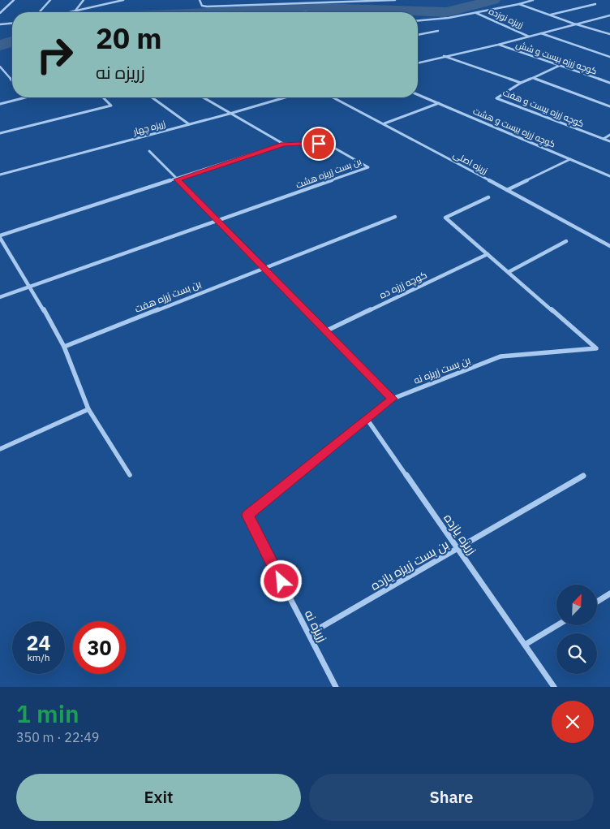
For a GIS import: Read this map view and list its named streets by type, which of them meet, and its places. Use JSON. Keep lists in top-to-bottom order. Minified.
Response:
{"streets":{"street":["زریزه نوزده","کوچه زرزه بیست و شش","کوچه زرزه بیست و هفت","زریزه چهار","کوچه زرزه بیست و هشت","زریزه اصلی","بن بست زریزه هشت","کوچه زرزه ده","بن بست زرزه هفت","بن بست زریزه نه","زریزه یازده","بن بست زریزه یازده","زریزه نه"]},"crossings":[["کوچه زرزه ده","بن بست زریزه نه"],["زریزه یازده","بن بست زریزه یازده"],["زریزه یازده","زریزه نه"],["بن بست زریزه یازده","زریزه نه"]],"north":"top right","page":{"turn":["20 m","زریزه نه"],"speed":"24 km/h","limit":"30","heading":["1 min","350 m · 22:49"],"buttons":["Exit","Share"]}}
